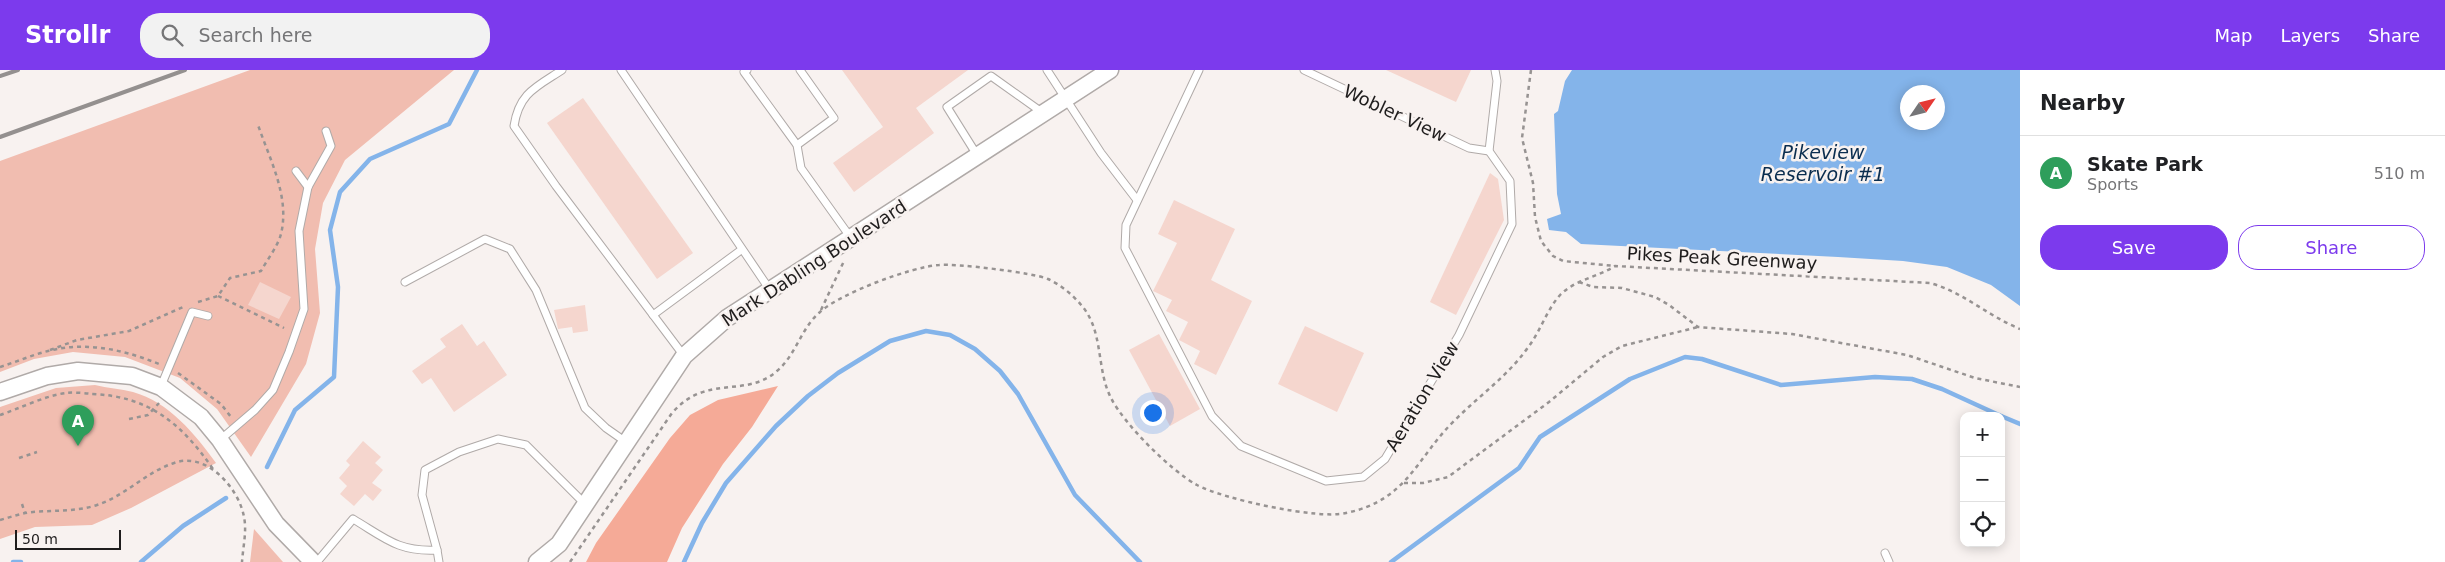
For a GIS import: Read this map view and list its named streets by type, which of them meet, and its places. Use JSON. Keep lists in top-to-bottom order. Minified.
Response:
{"streets":{"street":["Mark Dabling Boulevard"],"lane":["Wobler View","Aeration View"],"path":["Pikes Peak Greenway"]},"crossings":[["Wobler View","Aeration View"]],"water":["Pikeview Reservoir #1"],"scale_bar":"50 m","north":"top right","page":{"header":"Strollr","search":"Search here","nav":["Map","Layers","Share"],"heading":"Nearby","list":[{"mark":"A","name":"Skate Park","note":"Sports","value":"510 m"}],"buttons":["Save","Share"],"pins":"A","map_buttons":["+","−"],"scale":"50 m"}}
